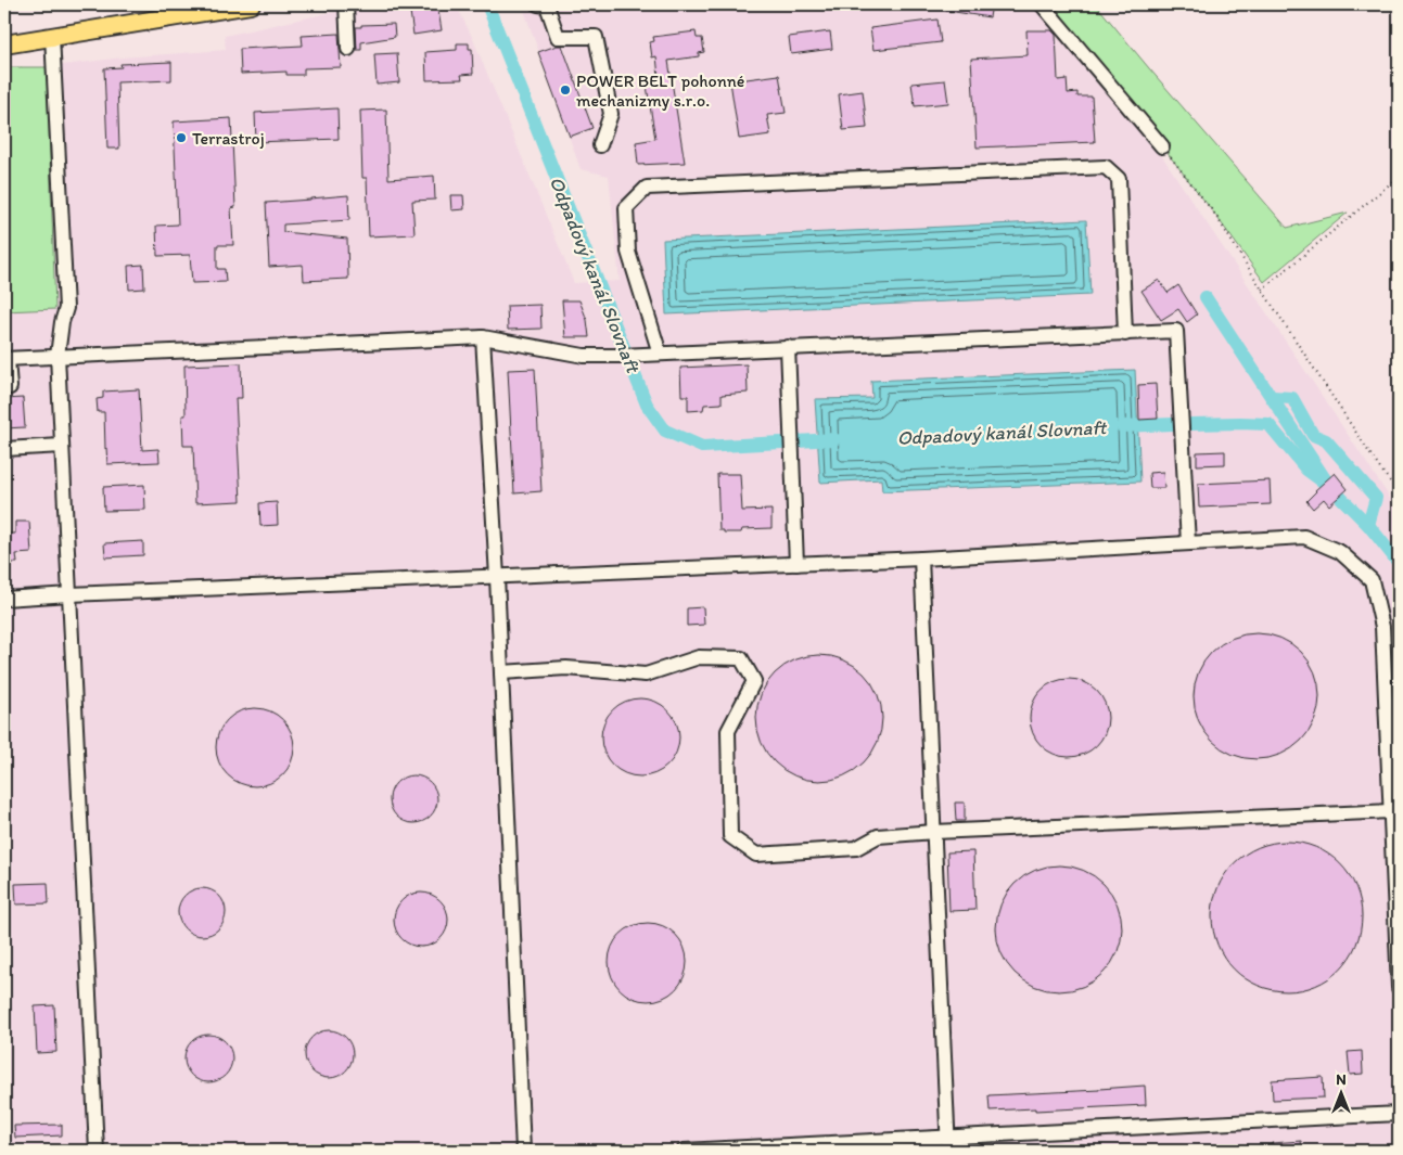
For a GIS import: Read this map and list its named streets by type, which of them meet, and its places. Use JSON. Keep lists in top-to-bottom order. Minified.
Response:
{"water":["Odpadový kanál Slovnaft"],"places":["POWER BELT pohonné mechanizmy s.r.o.","Terrastroj"],"north":"top"}
